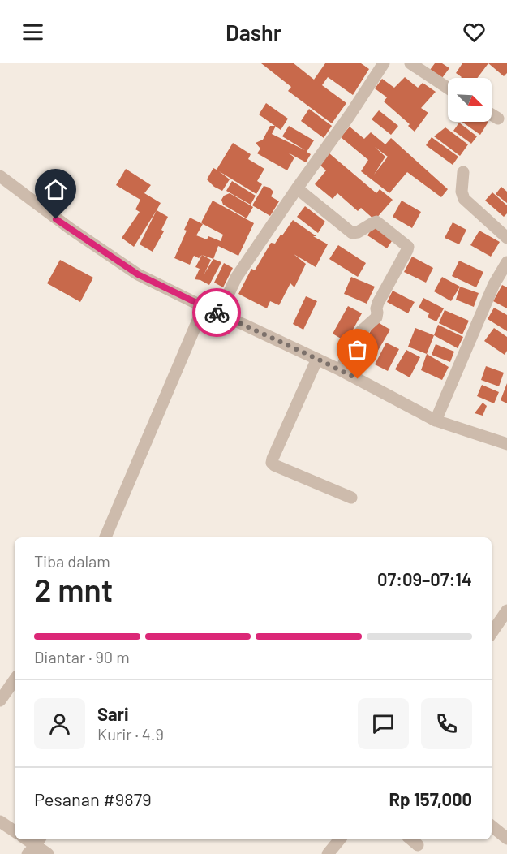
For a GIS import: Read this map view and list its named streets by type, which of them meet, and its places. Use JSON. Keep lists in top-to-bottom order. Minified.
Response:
{"north":"bottom right","page":{"header":"Dashr","heading":["2 mnt","Tiba dalam","07:09–07:14"],"panel":["Sari","Kurir · 4.9","Pesanan #9879","Rp 157,000"],"bar":"Diantar · 90 m"}}
